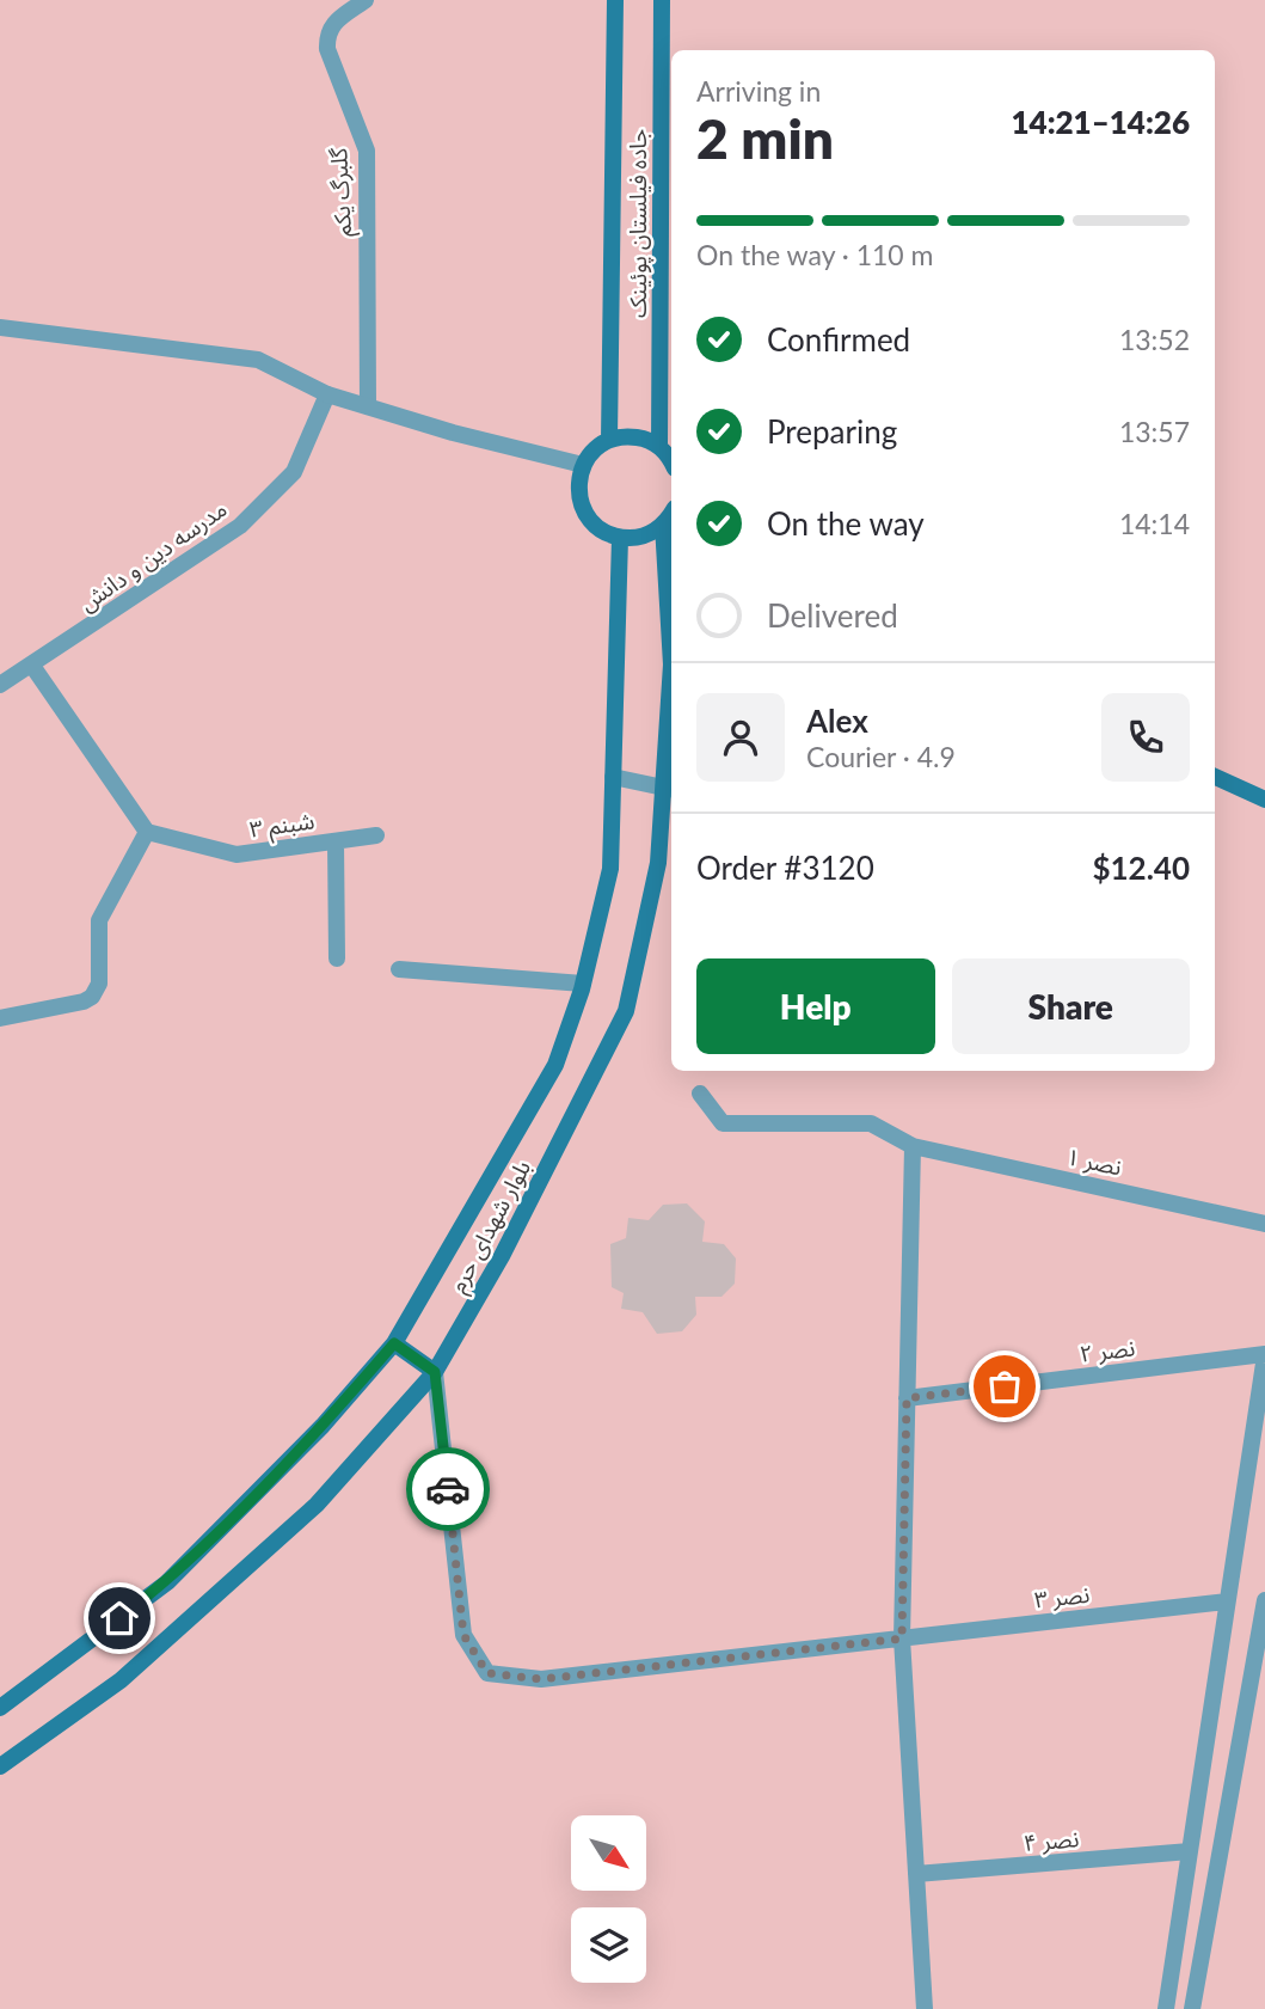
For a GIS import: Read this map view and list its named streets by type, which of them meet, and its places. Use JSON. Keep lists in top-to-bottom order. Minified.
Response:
{"streets":{"main road":["جاده فیلستان پوئینک","بلوار شهدای حرم"],"street":["گلبرگ یکم","مدرسه دین و دانش","شبنم ۳","نصر ۱","نصر ۲","نصر ۳","نصر ۴"]},"crossings":[["بلوار شهدای حرم","نصر ۳"]],"north":"bottom right","page":{"heading":["2 min","Arriving in","14:21–14:26"],"panel":["Alex","Courier · 4.9","Order #3120","$12.40"],"bar":"On the way · 110 m","list":[["Confirmed","13:52"],["Preparing","13:57"],["On the way","14:14"],"Delivered"],"buttons":["Help","Share"]}}
